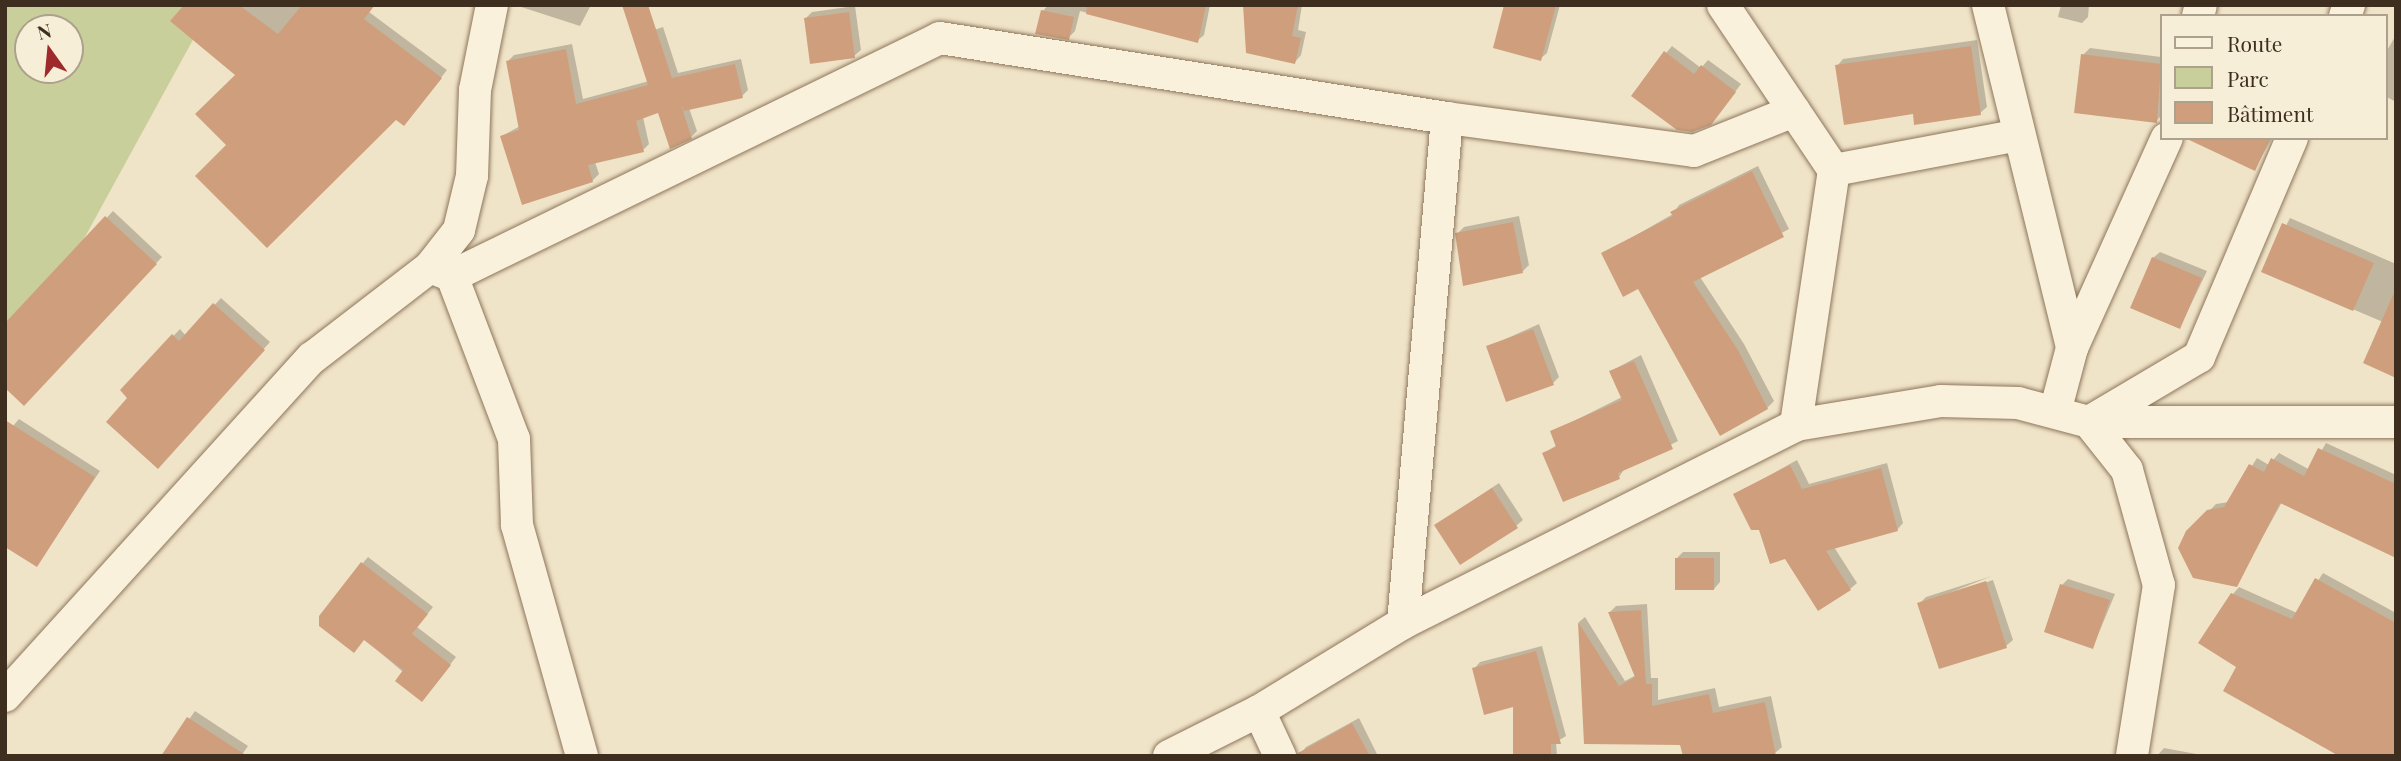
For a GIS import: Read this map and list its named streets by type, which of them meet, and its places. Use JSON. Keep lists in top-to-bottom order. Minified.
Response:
{"legend":["Route","Parc","Bâtiment"],"north":"top"}
